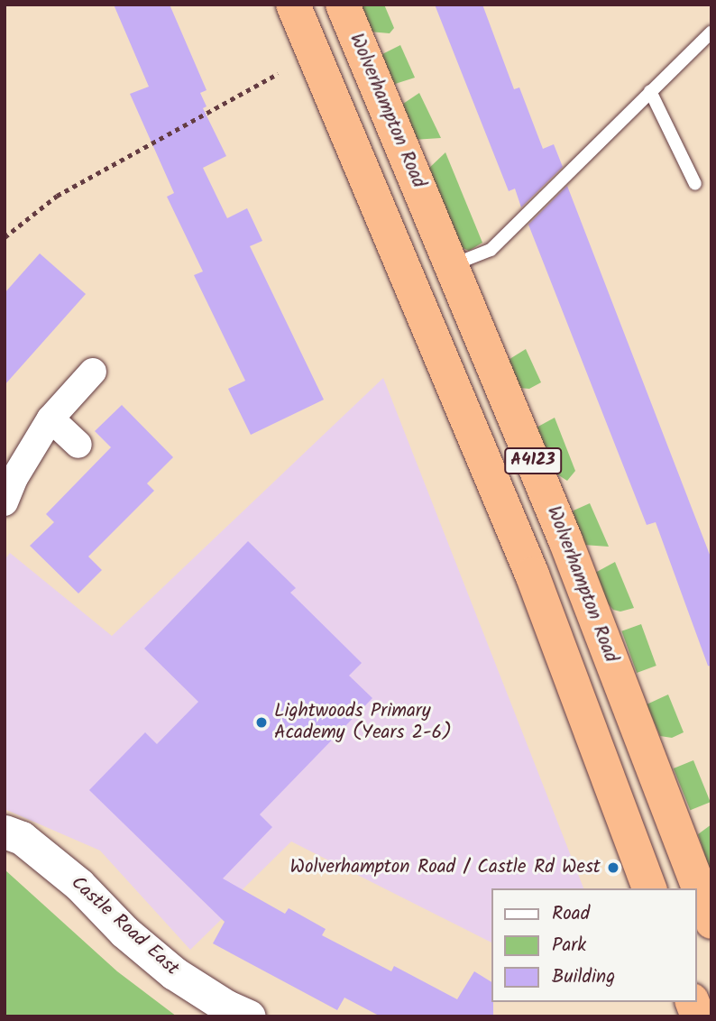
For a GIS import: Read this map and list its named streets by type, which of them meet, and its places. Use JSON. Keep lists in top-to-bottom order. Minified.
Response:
{"streets":{"highway":["Wolverhampton Road","A4123"],"street":["Castle Road East"]},"places":["Lightwoods Primary Academy (Years 2-6)","Wolverhampton Road / Castle Rd West"],"legend":["Road","Park","Building"]}
